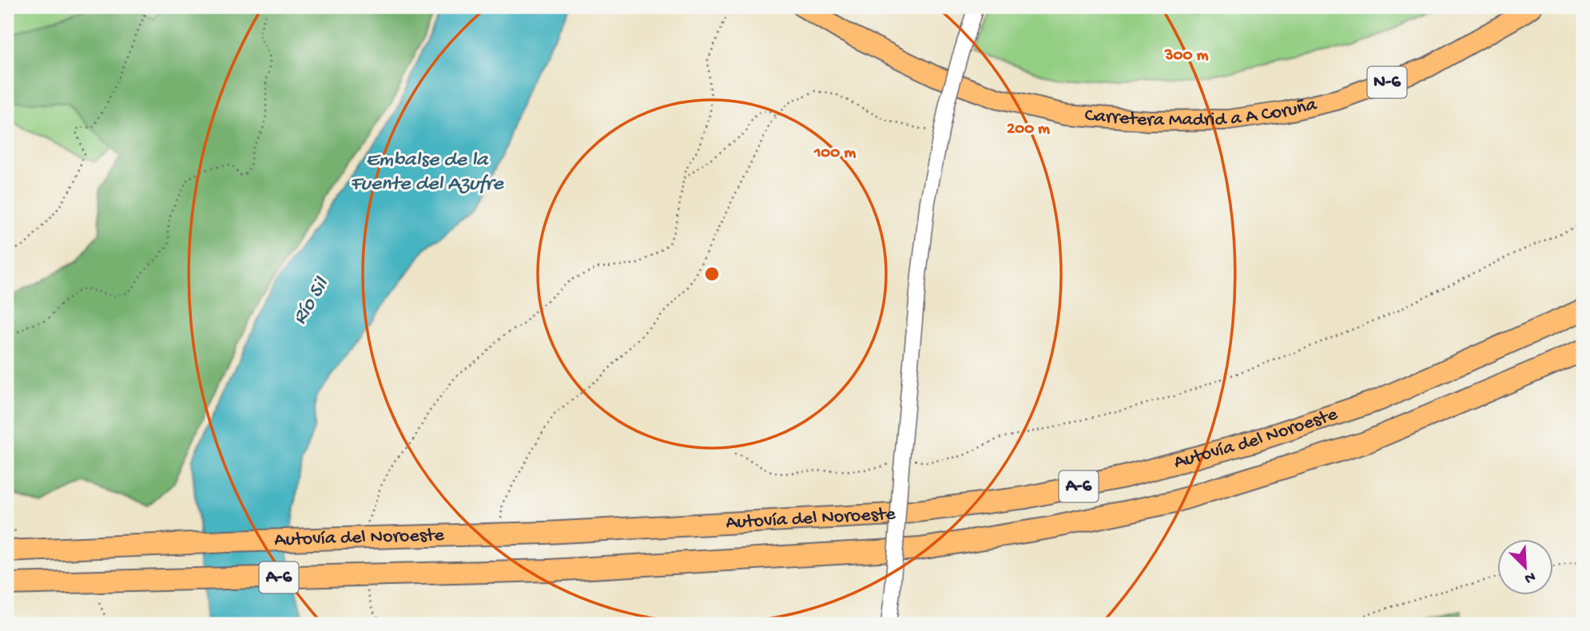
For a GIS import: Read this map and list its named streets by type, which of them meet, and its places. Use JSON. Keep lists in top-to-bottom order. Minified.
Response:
{"streets":{"highway":["N-6","Carretera Madrid a A Coruña","Autovía del Noroeste","A-6"]},"water":["Embalse de la Fuente del Azufre","Río Sil"],"north":"bottom right","rings":["300 m","200 m","100 m"]}
